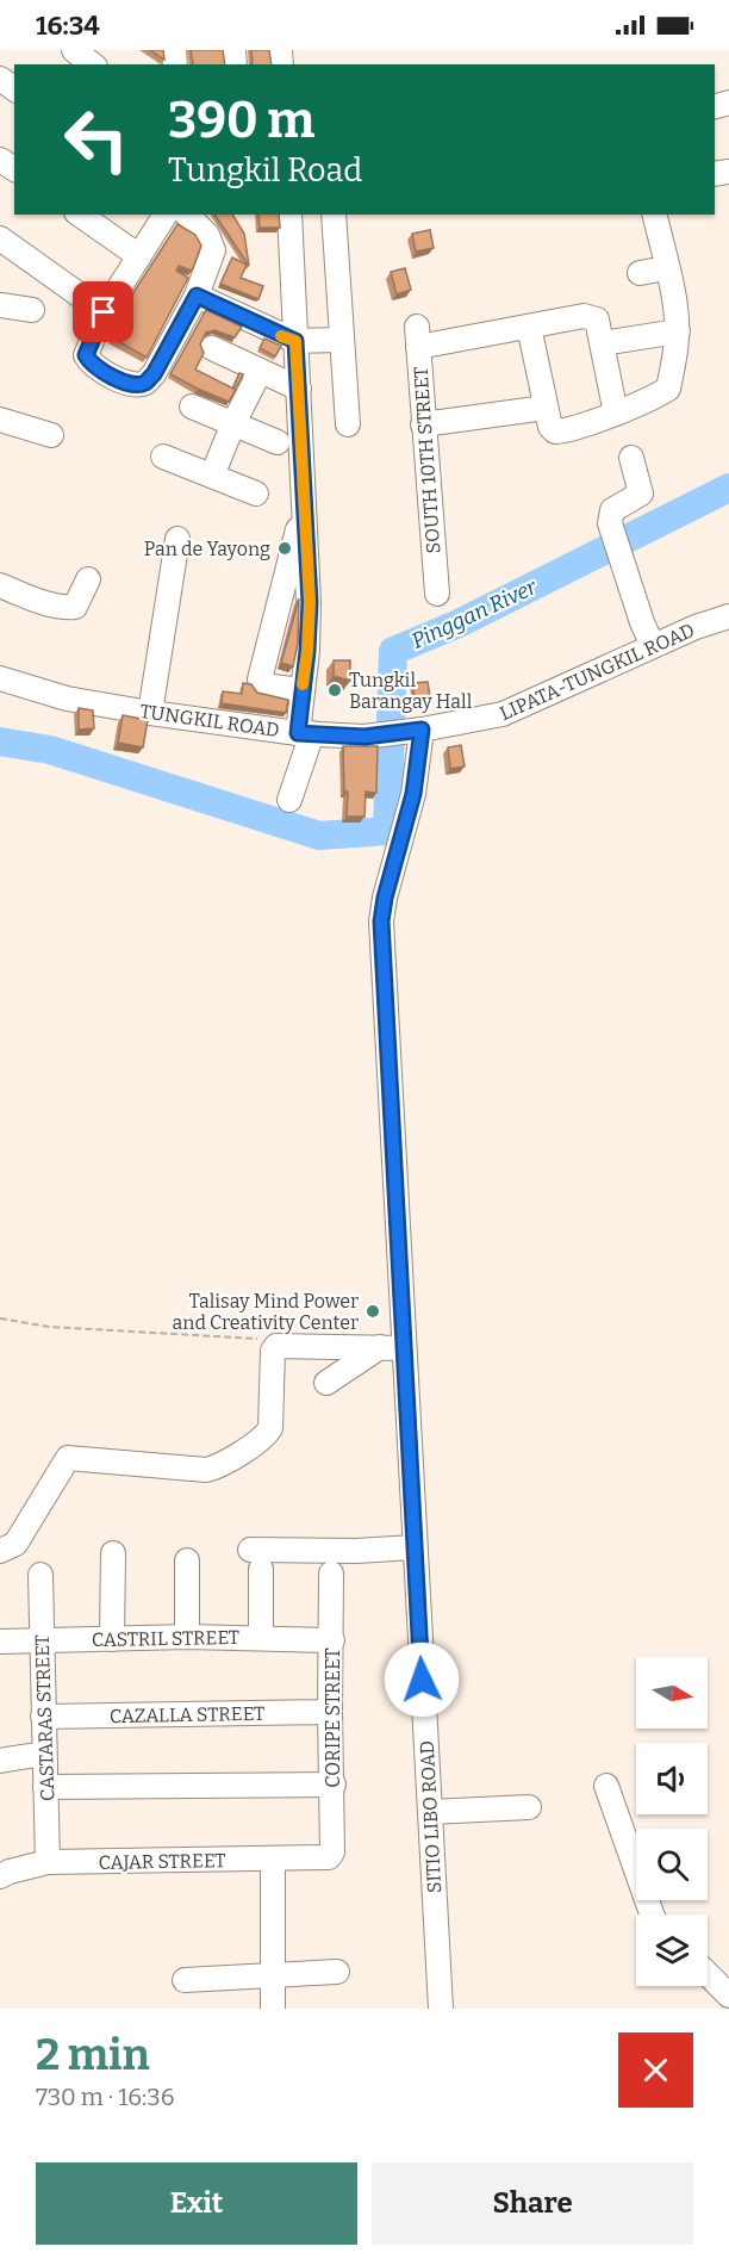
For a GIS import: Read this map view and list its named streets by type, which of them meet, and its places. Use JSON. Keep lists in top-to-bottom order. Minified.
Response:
{"streets":{"street":["SOUTH 10TH STREET","LIPATA-TUNGKIL ROAD","TUNGKIL ROAD","CASTRIL STREET","CAZALLA STREET","CASTARAS STREET","CORIPE STREET","SITIO LIBO ROAD","CAJAR STREET"]},"crossings":[["LIPATA-TUNGKIL ROAD","TUNGKIL ROAD"],["LIPATA-TUNGKIL ROAD","SITIO LIBO ROAD"],["TUNGKIL ROAD","SITIO LIBO ROAD"],["CASTRIL STREET","CASTARAS STREET"],["CASTRIL STREET","CORIPE STREET"],["CAZALLA STREET","CASTARAS STREET"],["CAZALLA STREET","CORIPE STREET"],["CASTARAS STREET","CAJAR STREET"],["CORIPE STREET","CAJAR STREET"]],"water":["Pinggan River"],"places":["Pan de Yayong","Tungkil Barangay Hall","Talisay Mind Power and Creativity Center"],"north":"right","page":{"status":"16:34","turn":["390 m","Tungkil Road"],"heading":["2 min","730 m · 16:36"],"buttons":["Exit","Share"]}}
